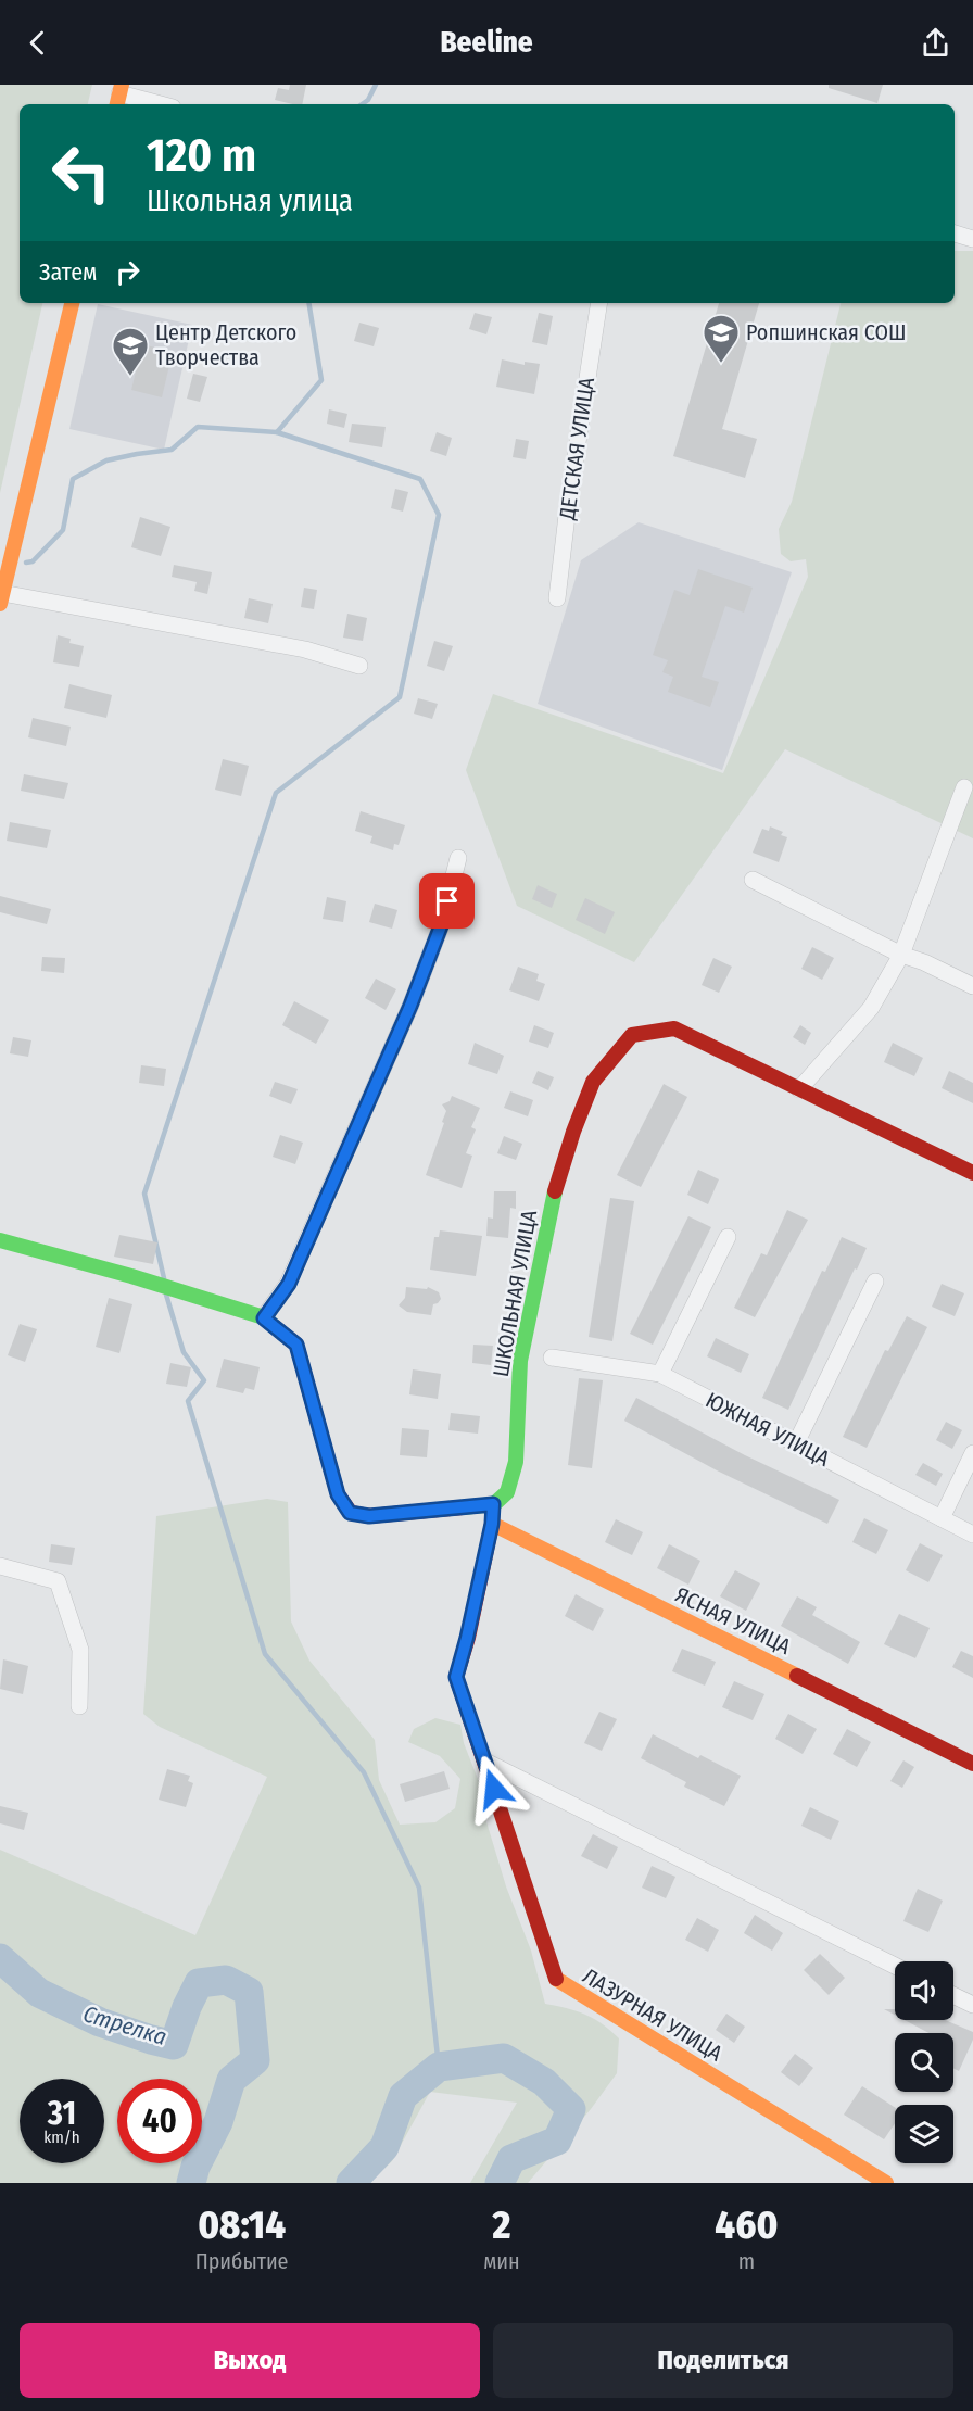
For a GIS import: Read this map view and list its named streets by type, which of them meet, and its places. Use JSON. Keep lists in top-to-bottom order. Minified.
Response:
{"streets":{"street":["ДЕТСКАЯ УЛИЦА","ШКОЛЬНАЯ УЛИЦА","ЮЖНАЯ УЛИЦА","ЯСНАЯ УЛИЦА","ЛАЗУРНАЯ УЛИЦА"]},"crossings":[["ЯСНАЯ УЛИЦА","ЛАЗУРНАЯ УЛИЦА"]],"water":["Стрелка"],"places":{"school or university":["Ропшинская СОШ","Центр Детского Творчества"]},"page":{"header":"Beeline","turn":["120 m","Школьная улица"],"then":"Затем","speed":"31 km/h","limit":"40","eta":["08:14","Прибытие","2","мин","460","m"],"buttons":["Выход","Поделиться"]}}
